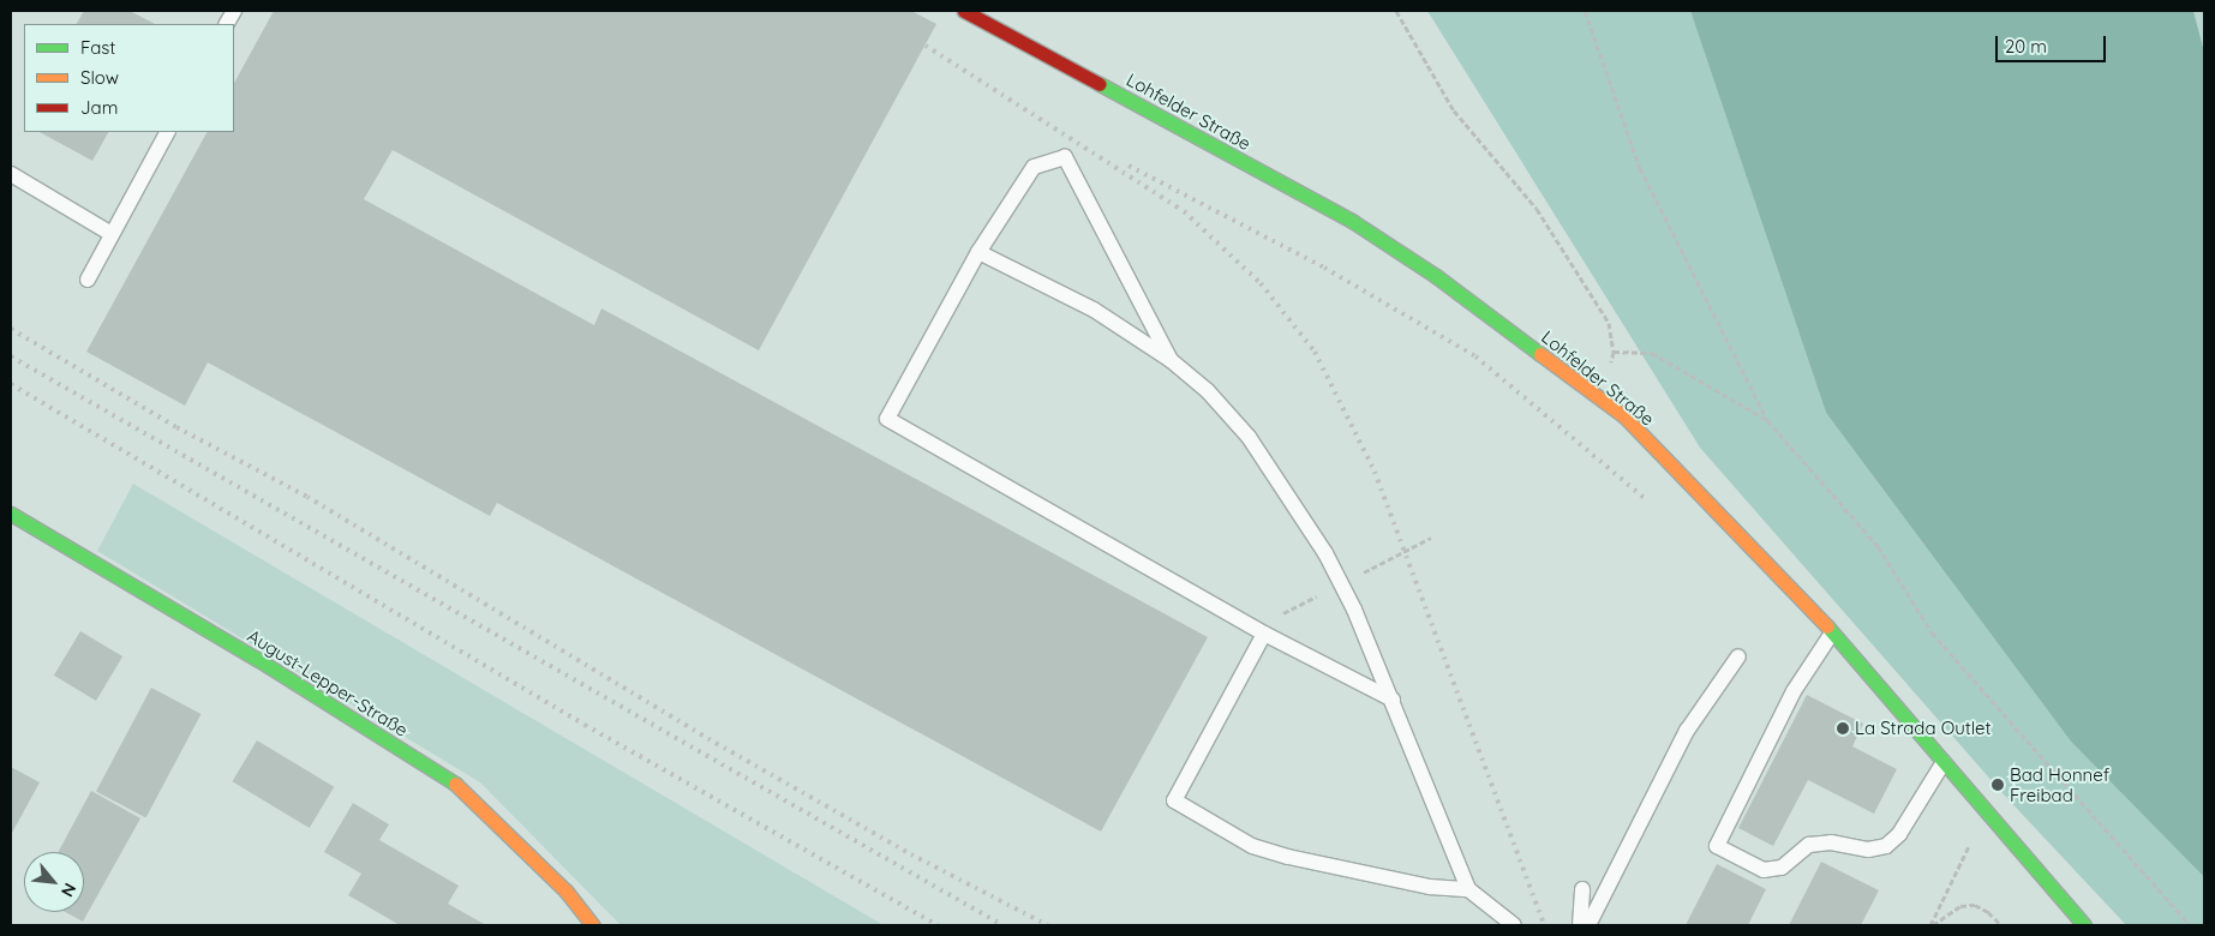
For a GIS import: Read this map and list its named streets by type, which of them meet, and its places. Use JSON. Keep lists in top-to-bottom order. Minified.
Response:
{"streets":{"street":["Lohfelder Straße","August-Lepper-Straße"]},"places":["La Strada Outlet","Bad Honnef Freibad"],"legend":["Fast","Slow","Jam"],"scale_bar":"20 m","north":"bottom right"}
